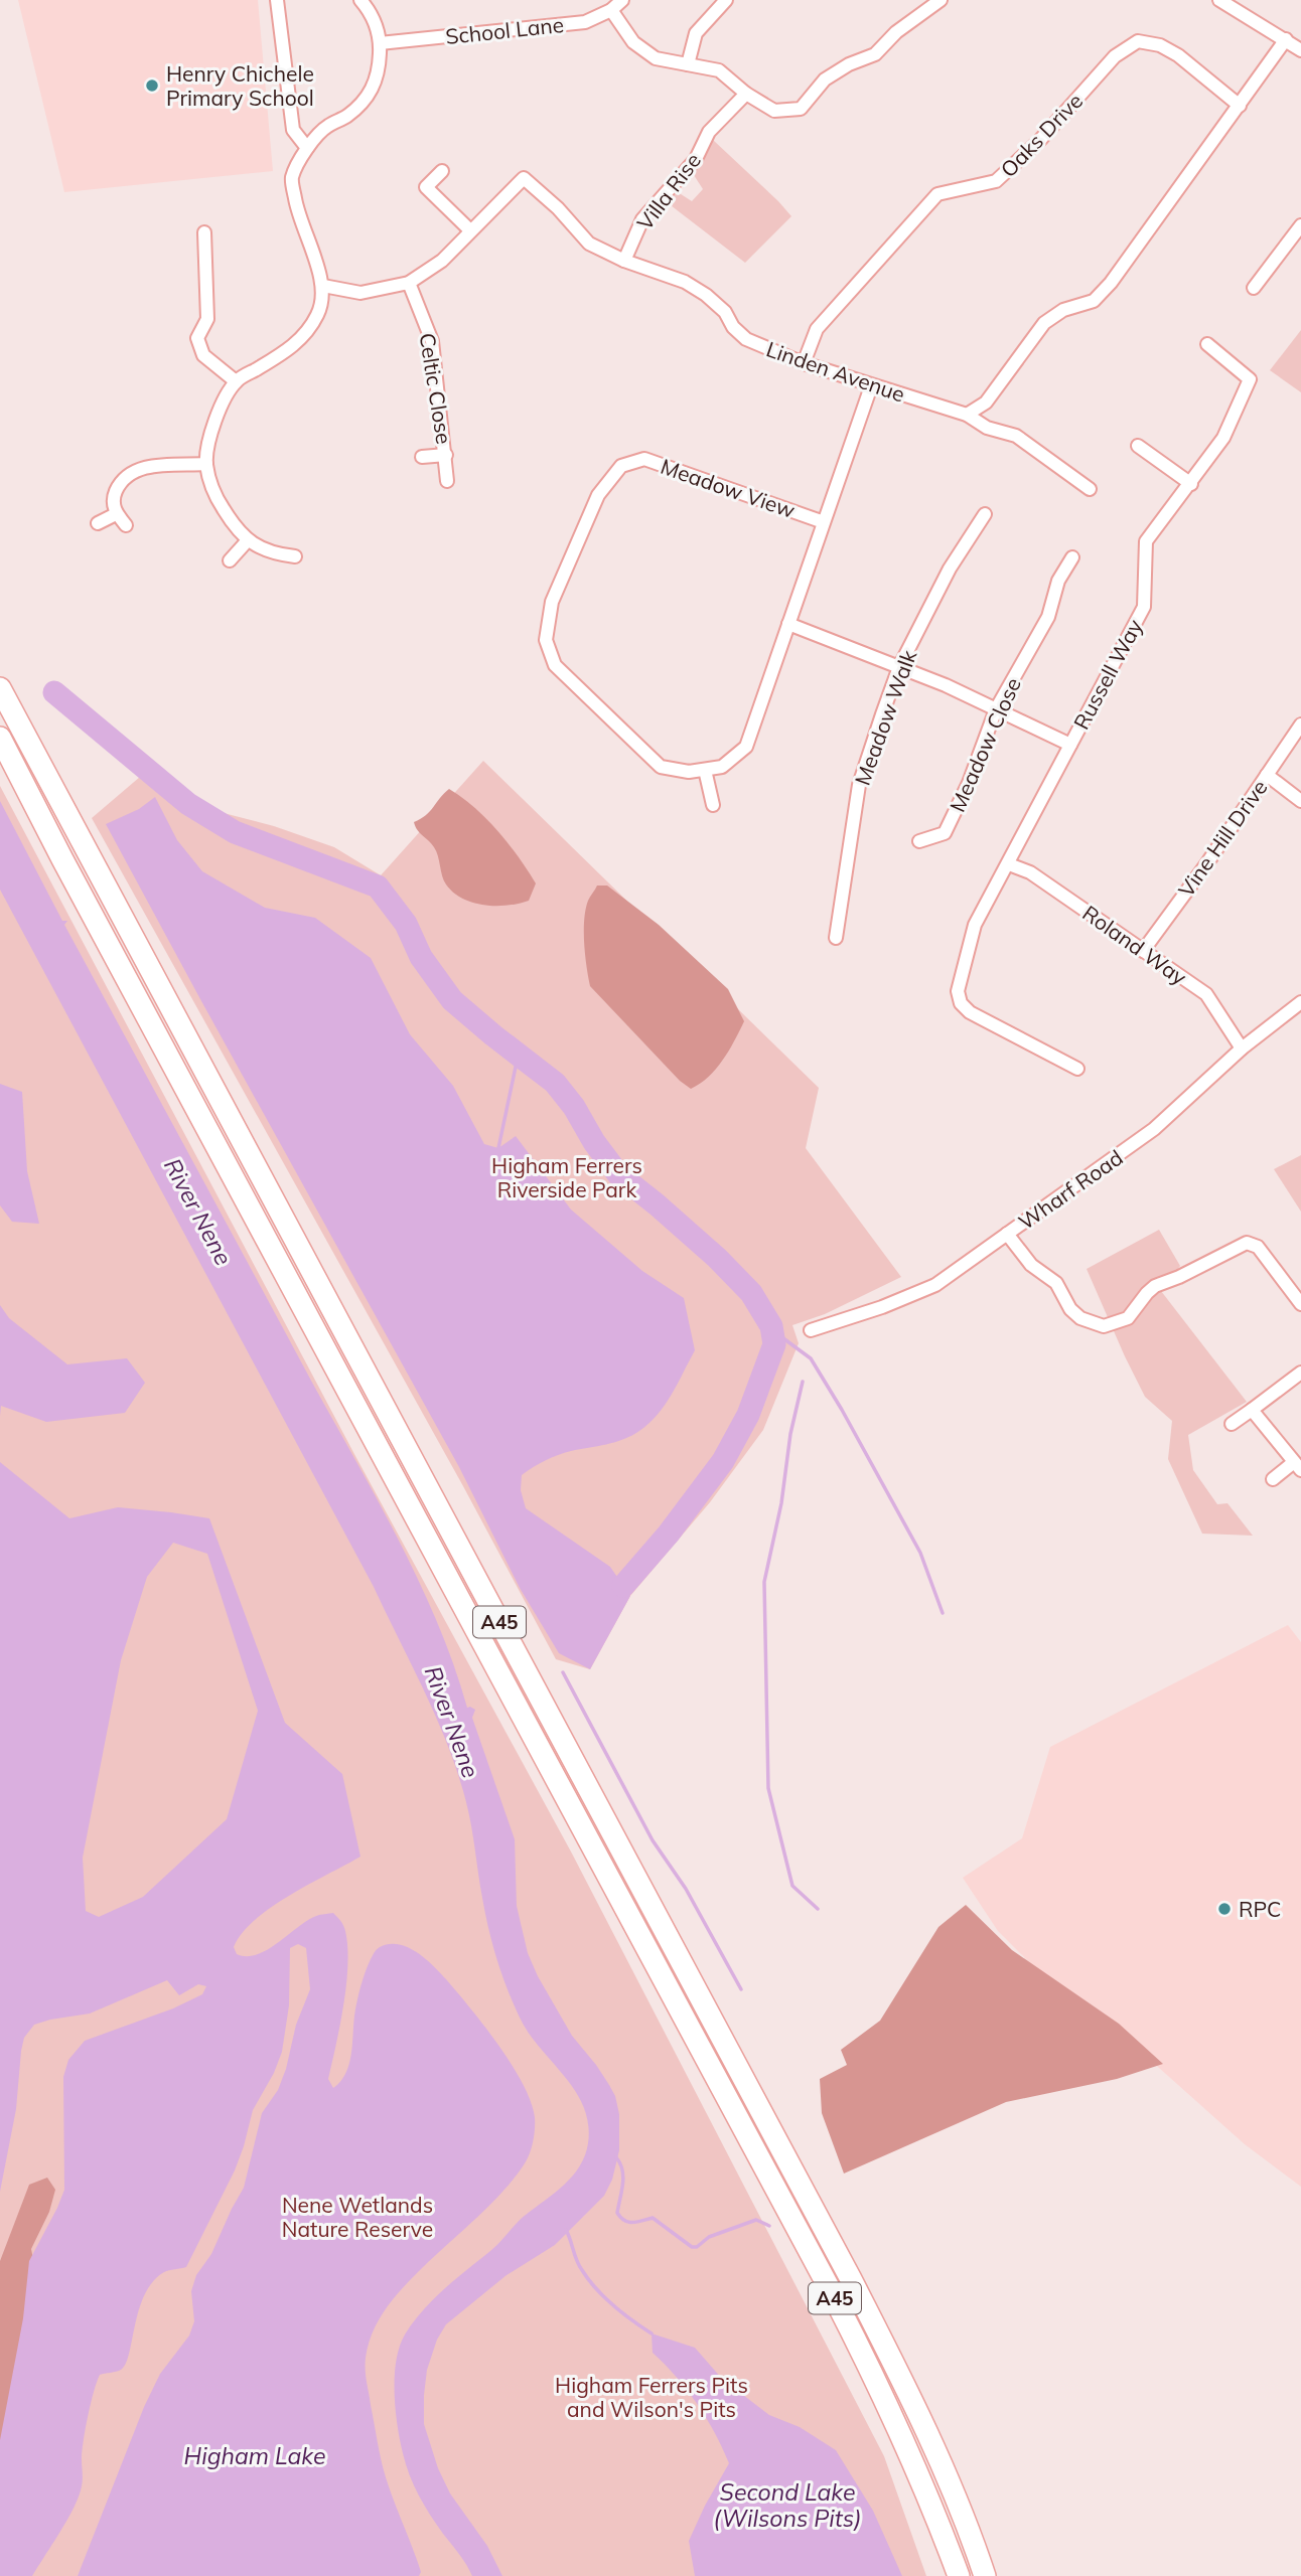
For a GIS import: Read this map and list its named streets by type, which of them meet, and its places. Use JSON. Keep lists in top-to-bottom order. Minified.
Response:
{"streets":{"highway":["A45"],"street":["School Lane","Oaks Drive","Villa Rise","Linden Avenue","Celtic Close","Meadow View","Russell Way","Meadow Walk","Meadow Close","Vine Hill Drive","Roland Way","Wharf Road"]},"crossings":[["Oaks Drive","Linden Avenue"],["Villa Rise","Linden Avenue"],["Linden Avenue","Celtic Close"],["Linden Avenue","Meadow View"],["Russell Way","Roland Way"],["Vine Hill Drive","Roland Way"],["Roland Way","Wharf Road"]],"water":["River Nene","Higham Lake","Second Lake (Wilsons Pits)"],"parks":["Higham Ferrers Riverside Park","Nene Wetlands Nature Reserve","Higham Ferrers Pits and Wilson's Pits"],"places":["Henry Chichele Primary School","RPC"]}
